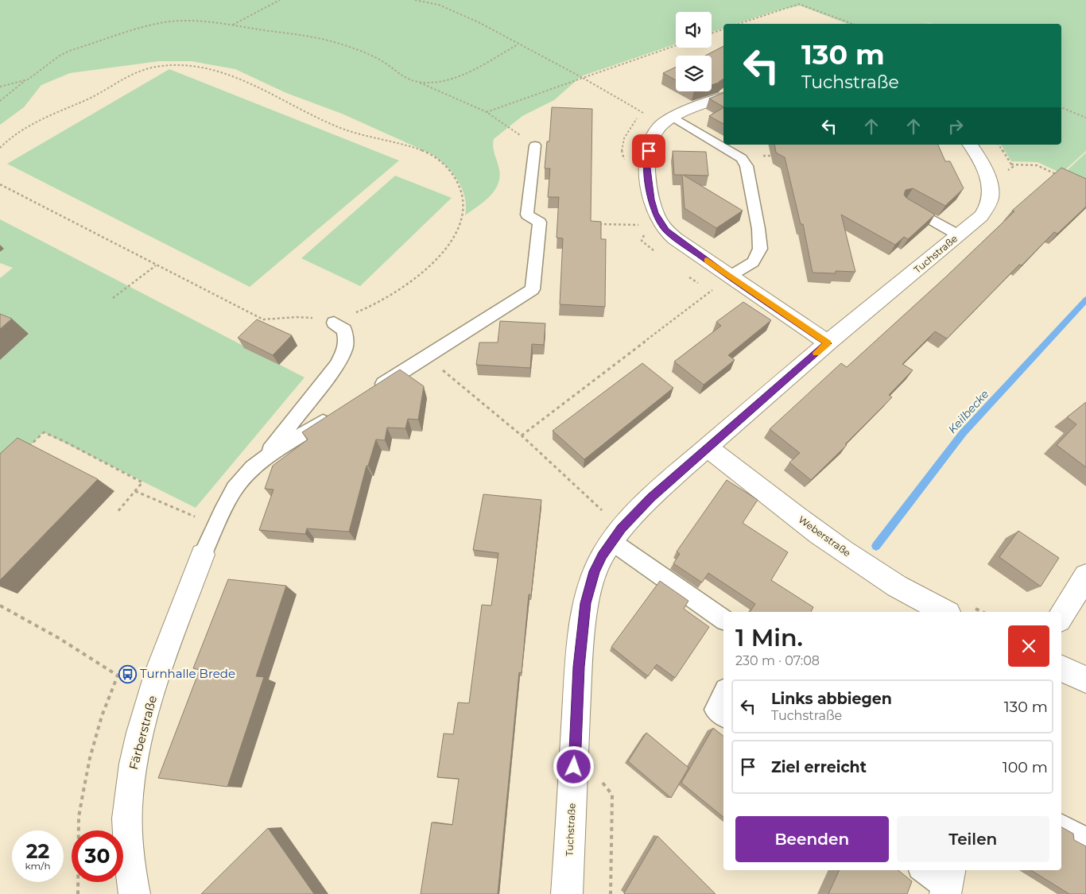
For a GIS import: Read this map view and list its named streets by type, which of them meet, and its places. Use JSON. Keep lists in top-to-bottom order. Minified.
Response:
{"streets":{"street":["Tuchstraße","Weberstraße","Färberstraße"]},"crossings":[["Tuchstraße","Weberstraße"]],"water":["Keilbecke"],"places":{"bus stop":["Turnhalle Brede"]},"page":{"turn":["130 m","Tuchstraße"],"heading":["1 Min.","230 m · 07:08"],"list":[{"name":"Links abbiegen","note":"Tuchstraße","value":"130 m"},{"name":"Ziel erreicht","value":"100 m"}],"buttons":["Beenden","Teilen"],"speed":"22 km/h","limit":"30"}}
